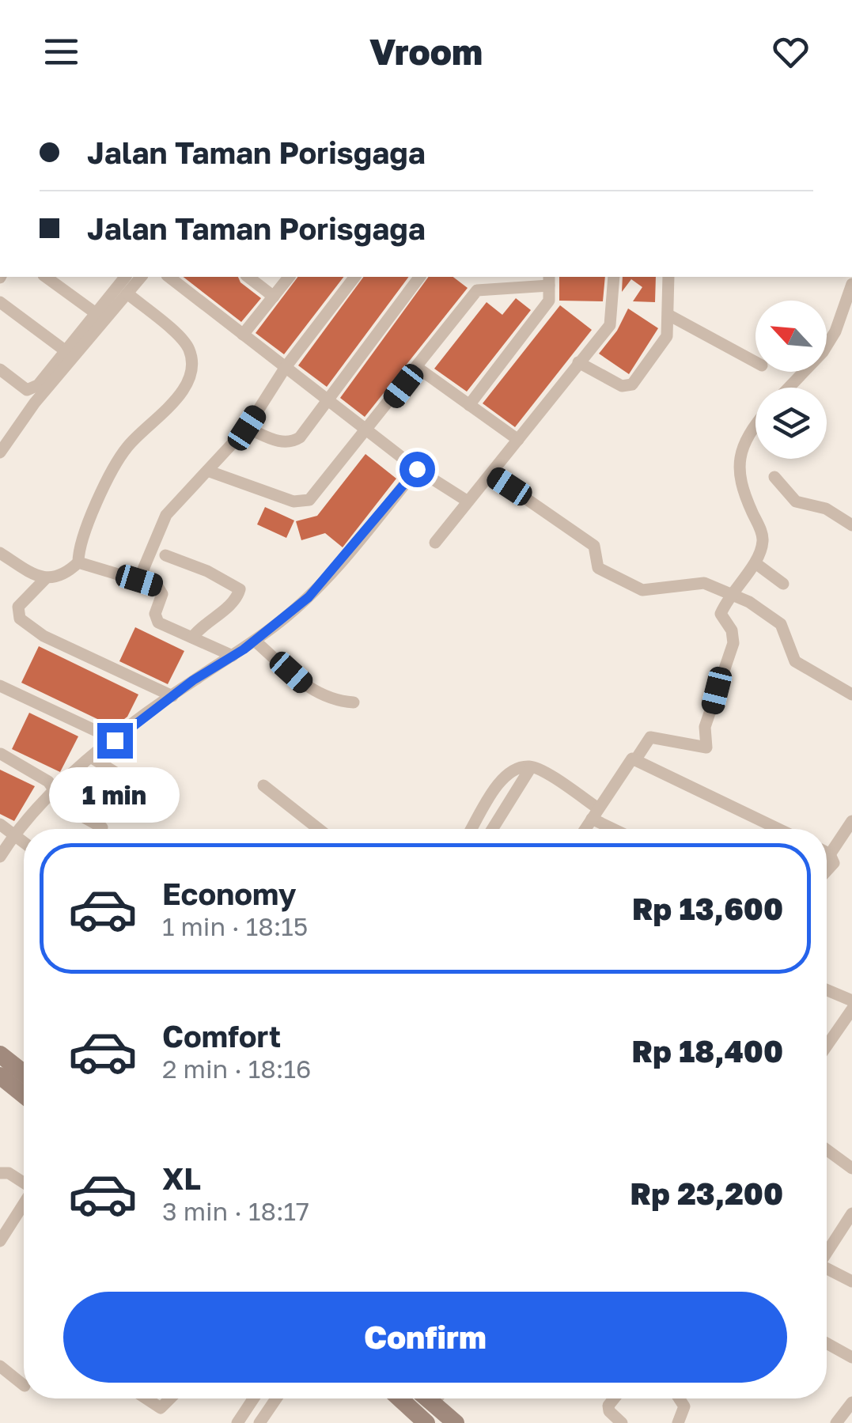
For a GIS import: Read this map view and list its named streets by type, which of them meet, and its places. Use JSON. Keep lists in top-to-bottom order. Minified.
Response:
{"north":"top left","page":{"header":"Vroom","banner":["Jalan Taman Porisgaga","Jalan Taman Porisgaga"],"bubble":"1 min","list":[{"name":"Economy","note":"1 min · 18:15","value":"Rp 13,600"},{"name":"Comfort","note":"2 min · 18:16","value":"Rp 18,400"},{"name":"XL","note":"3 min · 18:17","value":"Rp 23,200"}],"buttons":"Confirm"}}
